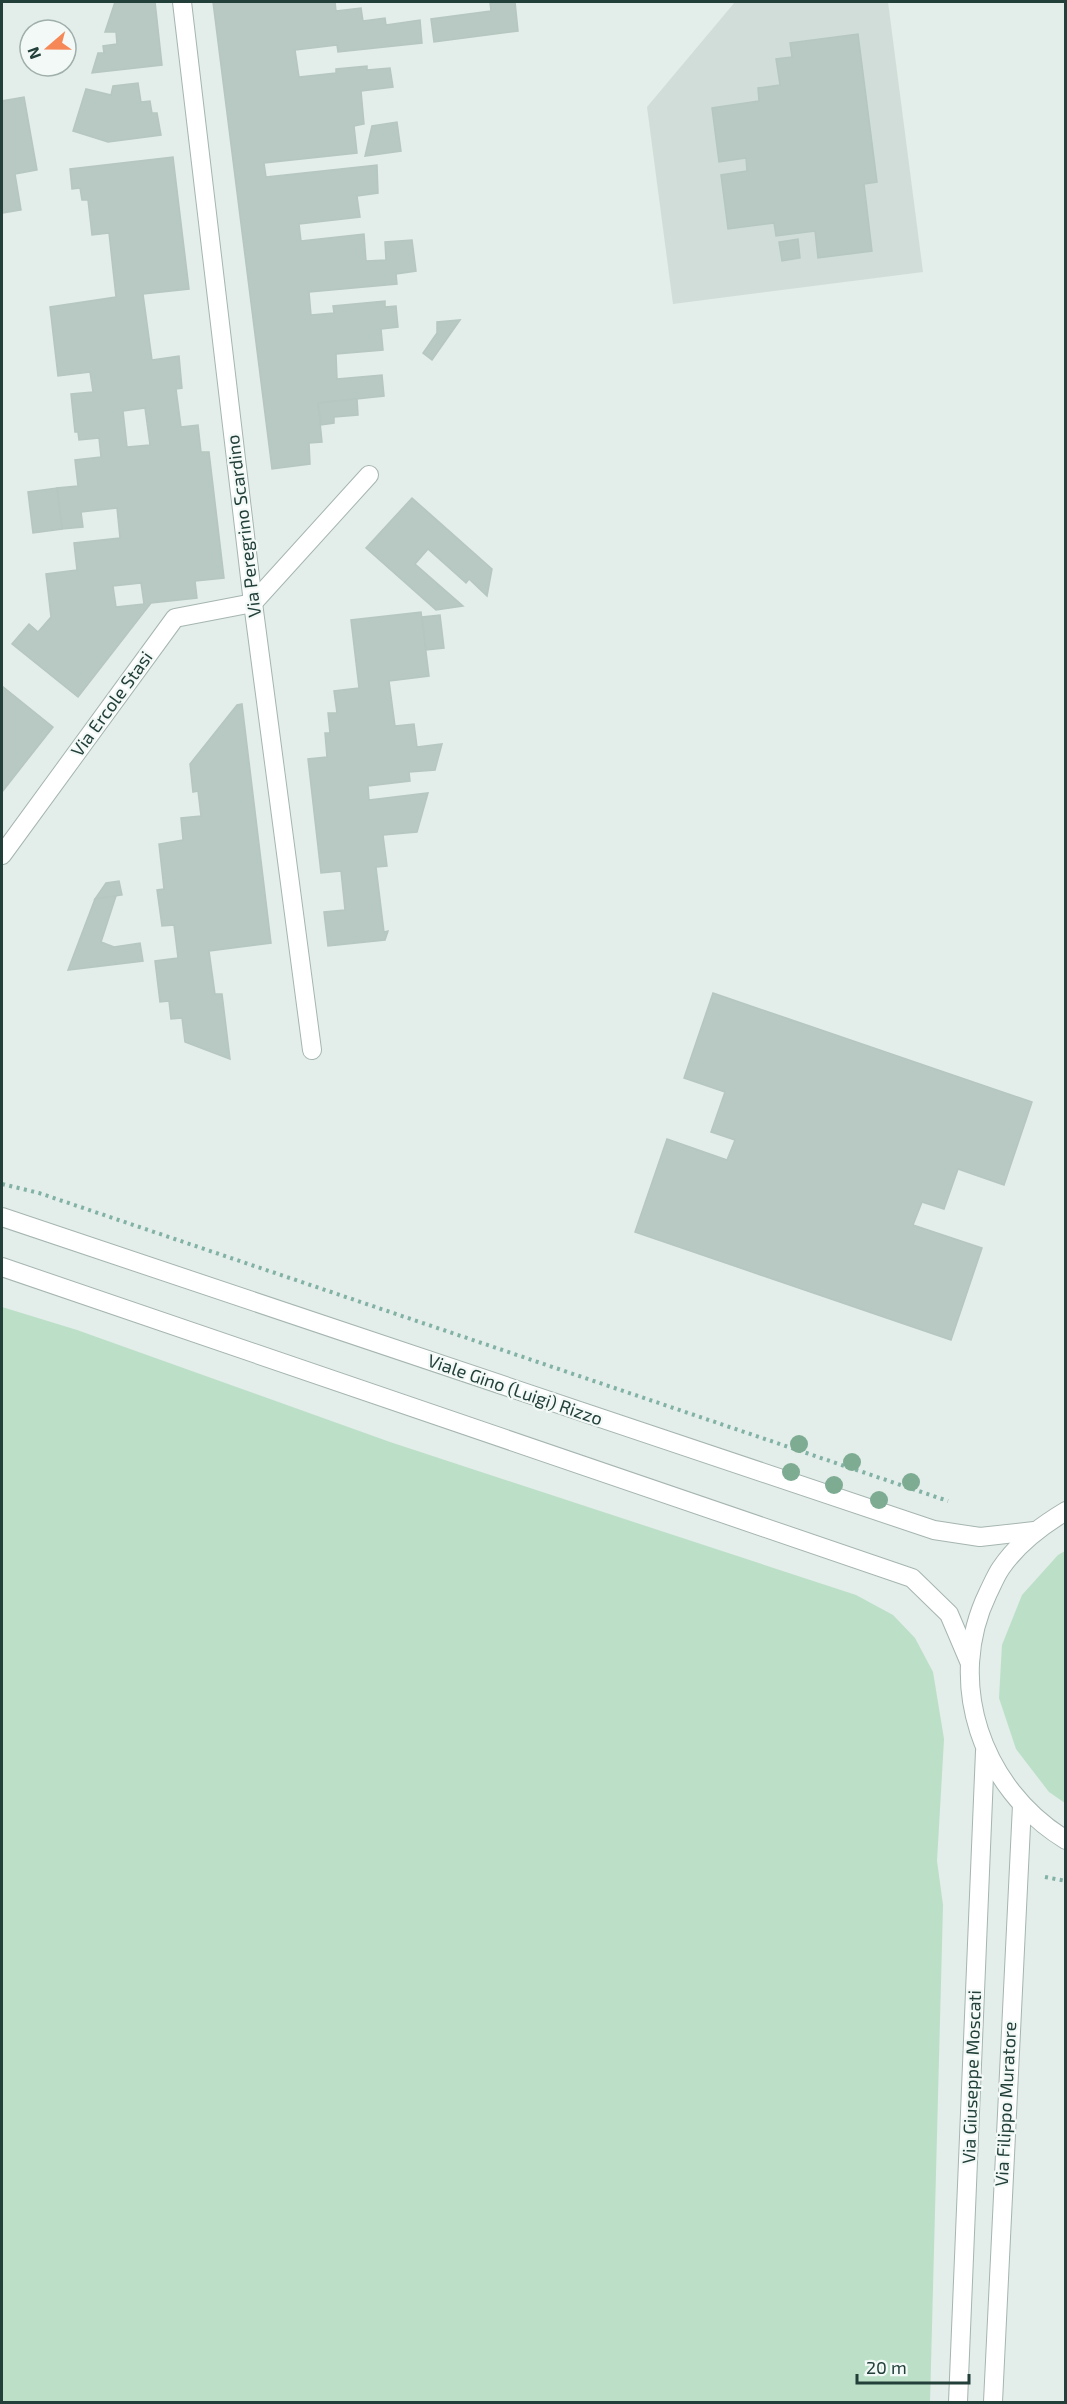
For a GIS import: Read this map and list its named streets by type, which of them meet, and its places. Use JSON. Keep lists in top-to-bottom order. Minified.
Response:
{"streets":{"street":["Via Peregrino Scardino","Via Ercole Stasi","Viale Gino (Luigi) Rizzo","Via Giuseppe Moscati","Via Filippo Muratore"]},"crossings":[["Via Peregrino Scardino","Via Ercole Stasi"],["Viale Gino (Luigi) Rizzo","Via Giuseppe Moscati"],["Via Giuseppe Moscati","Via Filippo Muratore"]],"scale_bar":"20 m","north":"left"}
